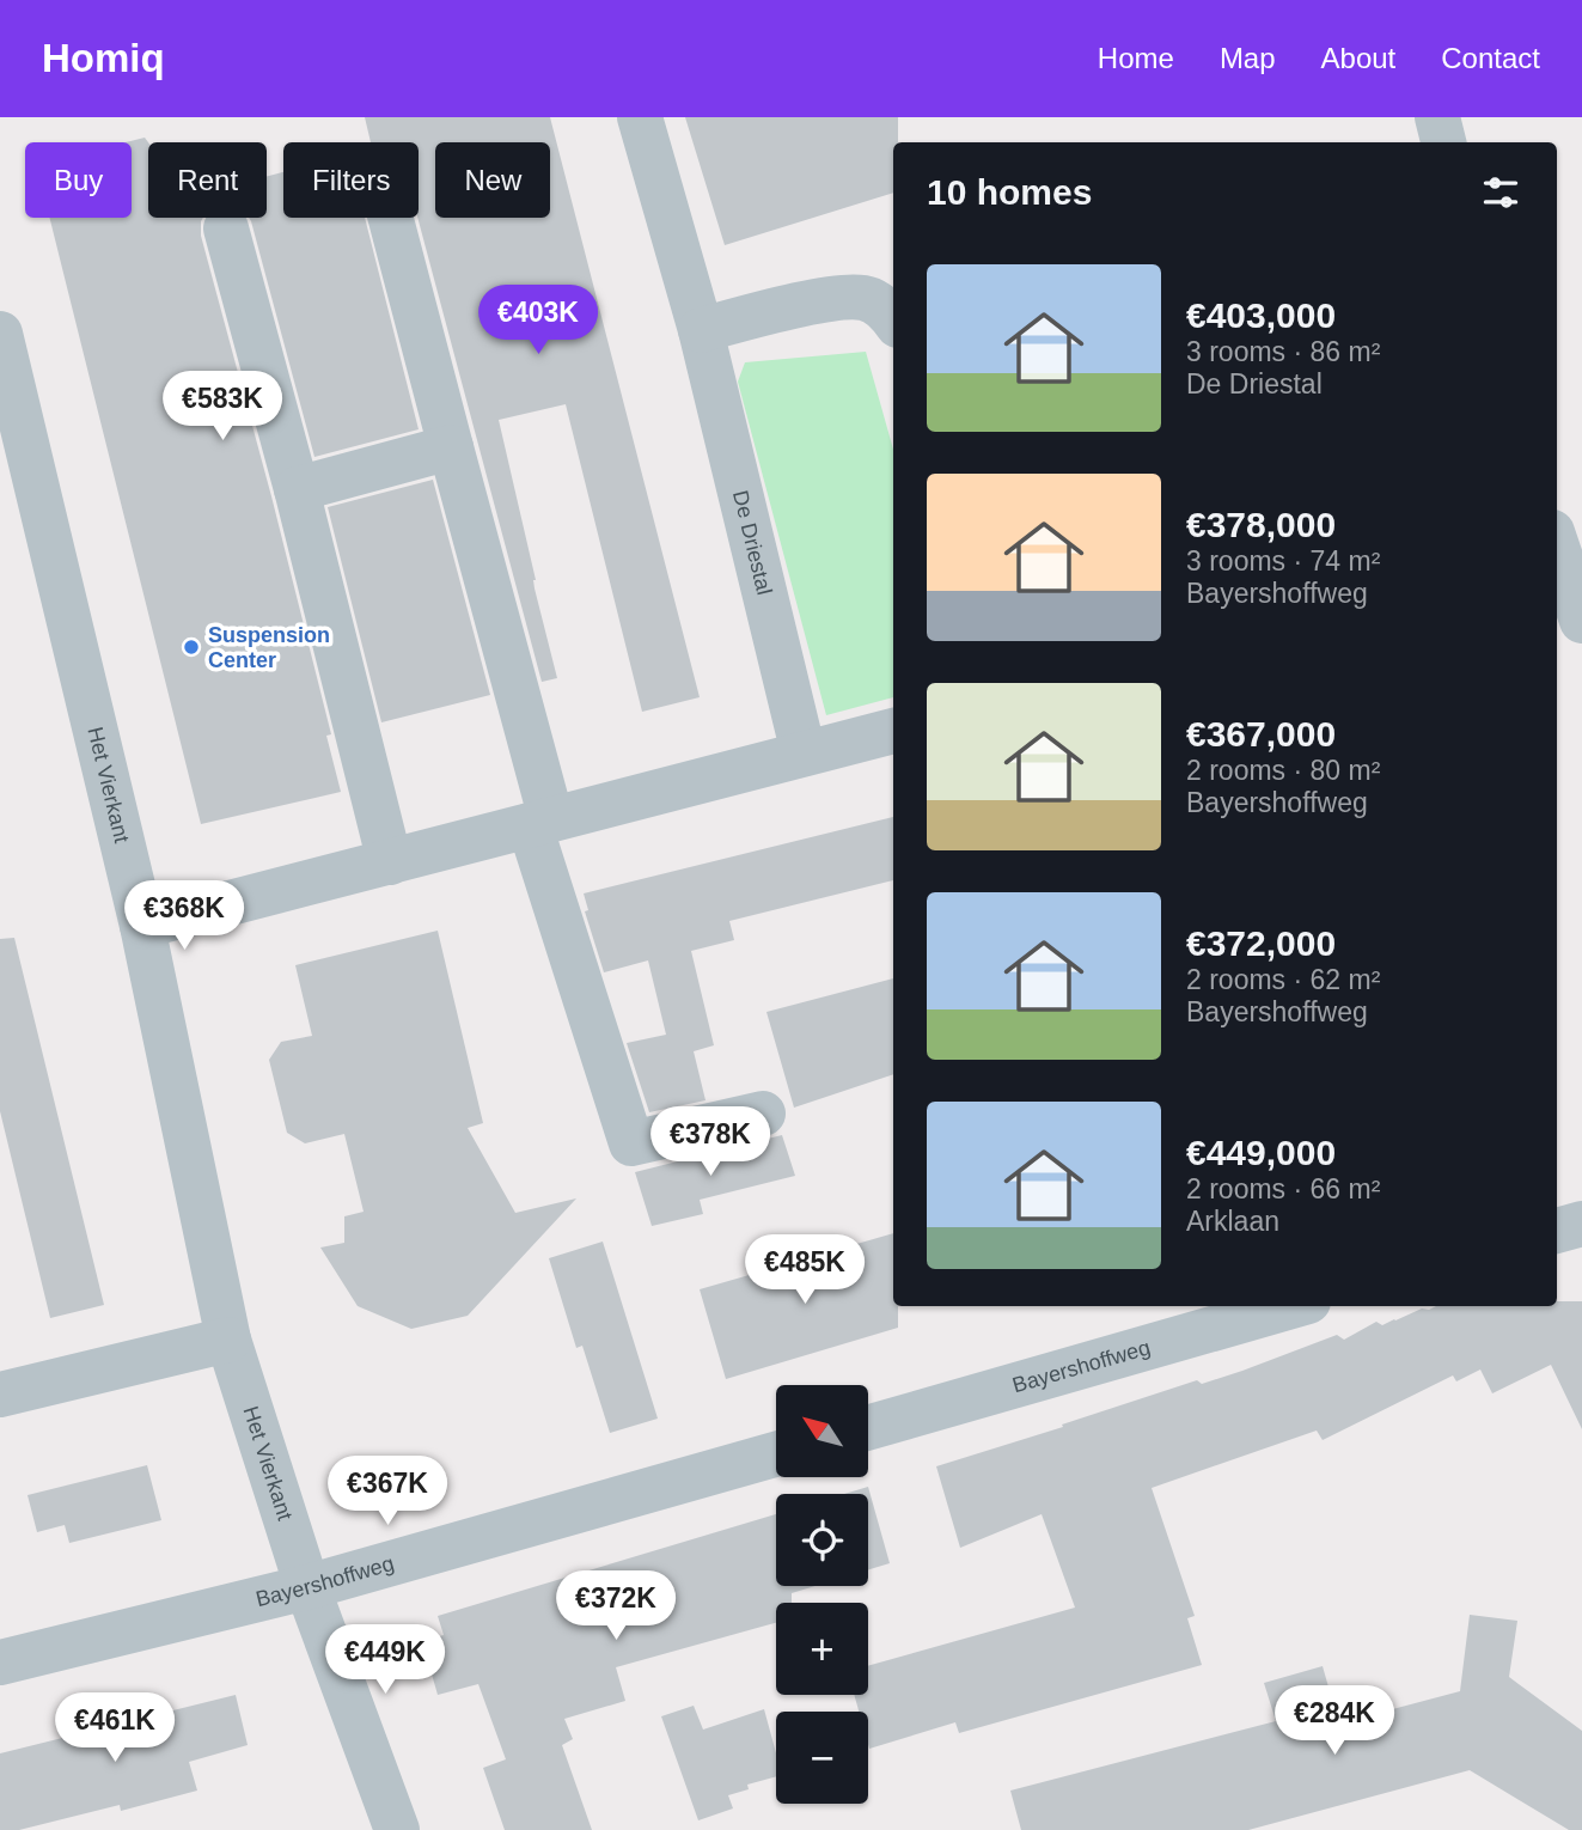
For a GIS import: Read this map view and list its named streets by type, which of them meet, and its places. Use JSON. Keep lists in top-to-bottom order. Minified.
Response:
{"streets":{"street":["De Driestal","Het Vierkant","Bayershoffweg"]},"crossings":[["Het Vierkant","Bayershoffweg"]],"places":["Suspension Center"],"north":"top left","page":{"header":"Homiq","nav":["Home","Map","About","Contact"],"chip":["Buy","Rent","Filters","New"],"heading":"10 homes","list":[{"name":"€403,000","note":"3 rooms · 86 m² · De Driestal"},{"name":"€378,000","note":"3 rooms · 74 m² · Bayershoffweg"},{"name":"€367,000","note":"2 rooms · 80 m² · Bayershoffweg"},{"name":"€372,000","note":"2 rooms · 62 m² · Bayershoffweg"},{"name":"€449,000","note":"2 rooms · 66 m² · Arklaan"}],"price":["€403K","€583K","€368K","€378K","€485K","€367K","€372K","€449K","€284K","€461K"],"map_buttons":["+","−"]}}
